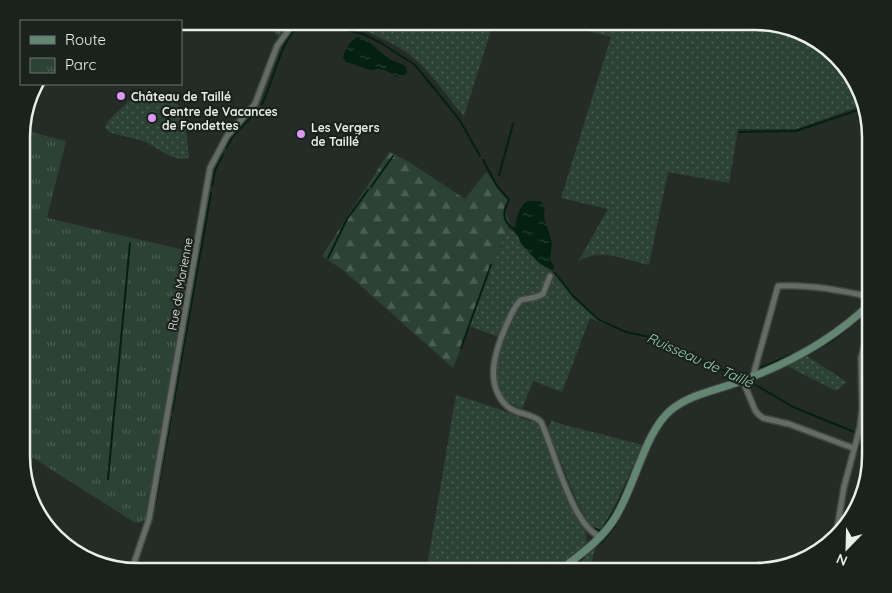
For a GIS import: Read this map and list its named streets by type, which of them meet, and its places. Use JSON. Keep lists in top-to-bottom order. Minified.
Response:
{"streets":{"street":["Rue de Morienne"]},"water":["Ruisseau de Taillé"],"places":["Château de Taillé","Centre de Vacances de Fondettes","Les Vergers de Taillé"],"legend":["Route","Parc"],"north":"bottom left"}
